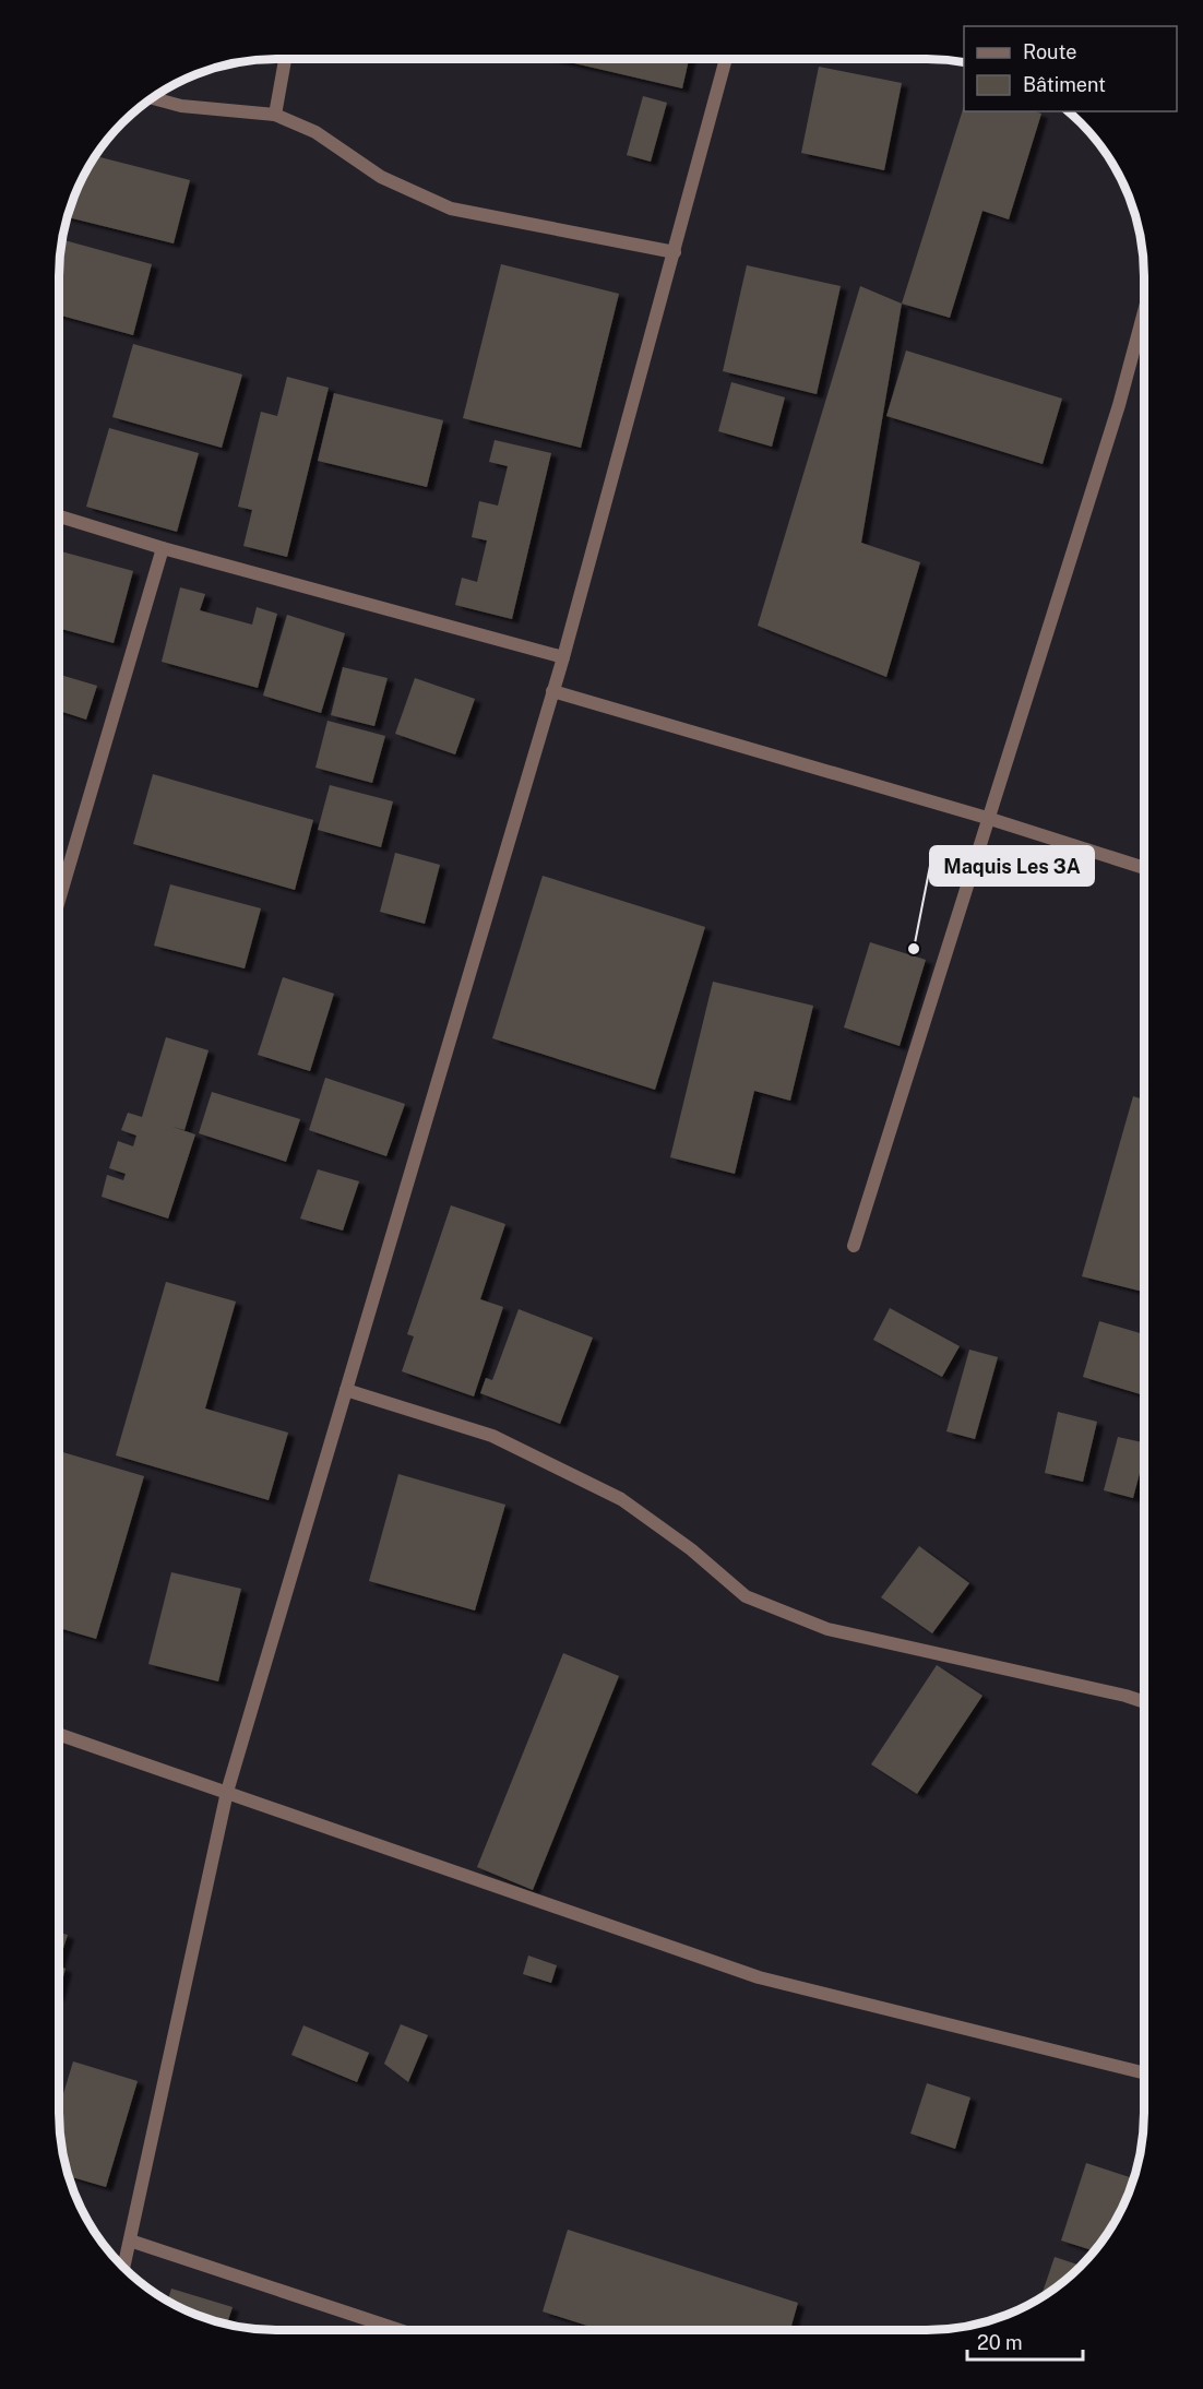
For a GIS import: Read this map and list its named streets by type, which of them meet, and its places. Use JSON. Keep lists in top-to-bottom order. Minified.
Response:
{"places":["Maquis Les 3A"],"legend":["Route","Bâtiment"],"scale_bar":"20 m"}
